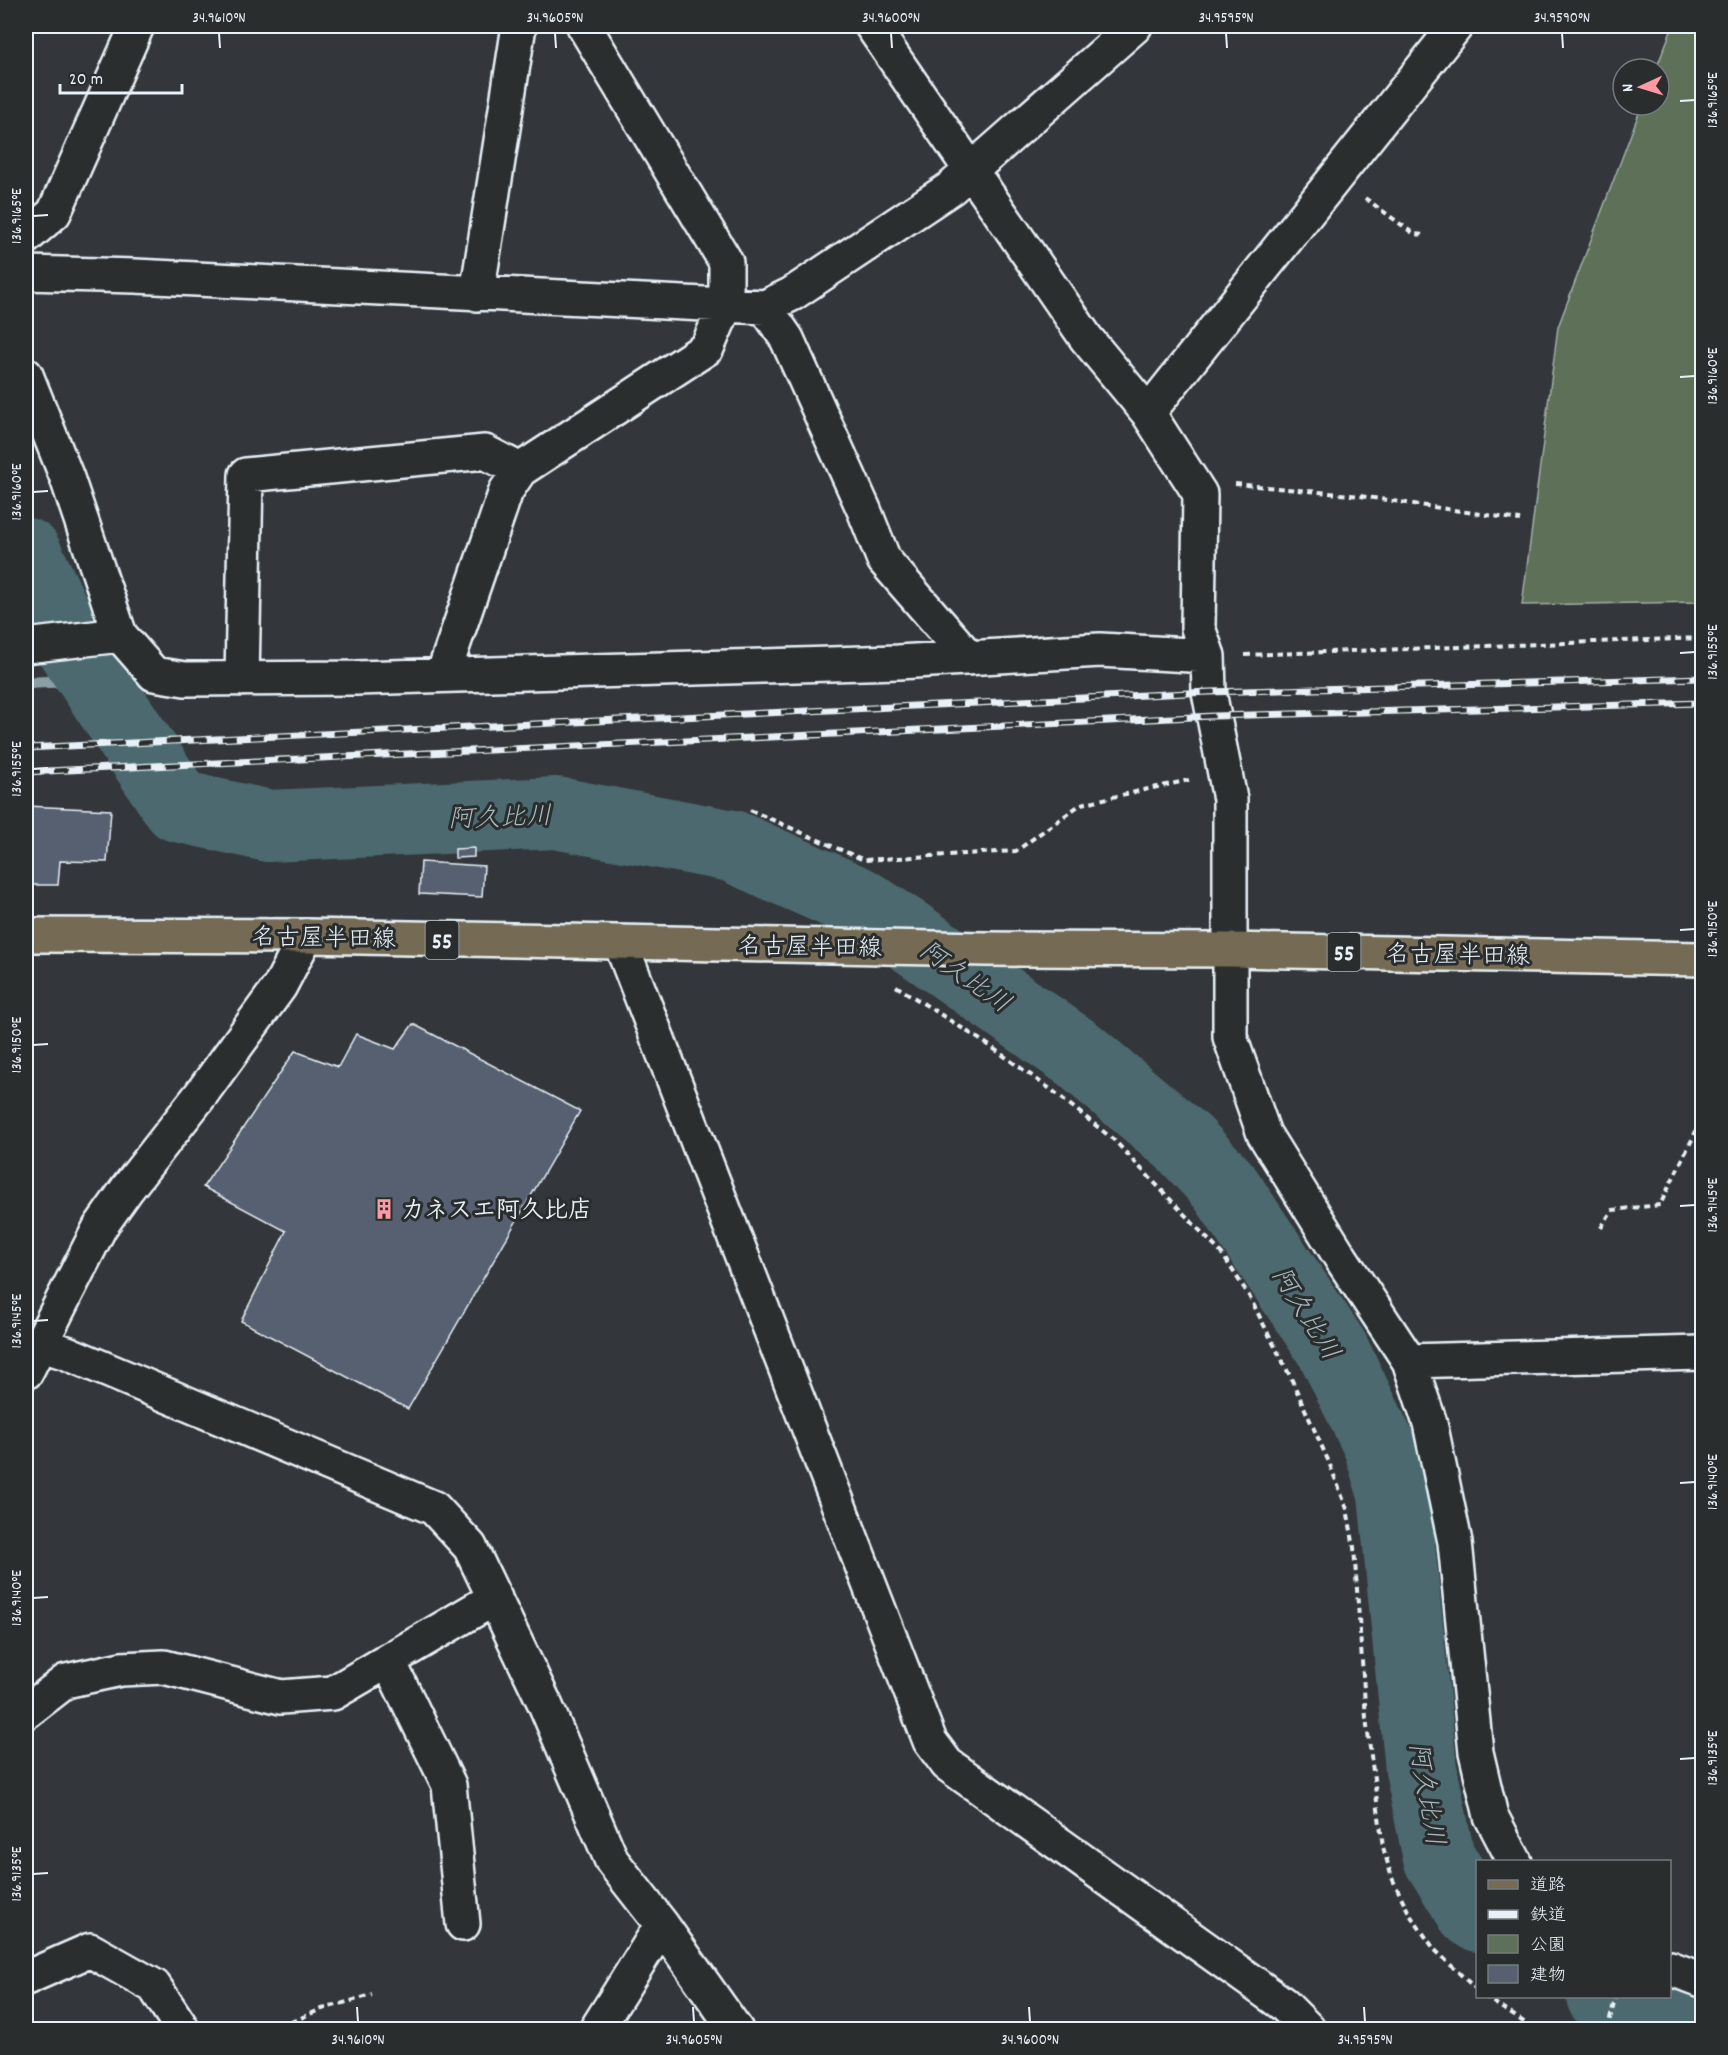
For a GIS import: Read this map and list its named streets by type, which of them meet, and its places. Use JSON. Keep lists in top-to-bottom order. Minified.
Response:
{"streets":{"main road":["名古屋半田線","55"]},"water":["阿久比川"],"places":{"building":["カネスエ阿久比店"]},"legend":["道路","鉄道","公園","建物"],"scale_bar":"20 m","north":"left","coordinates":["34.9610°N","34.9605°N","34.9600°N","34.9595°N","34.9590°N","136.9165°E","136.9160°E","136.9155°E","136.9150°E","136.9145°E","136.9140°E","136.9135°E"]}
